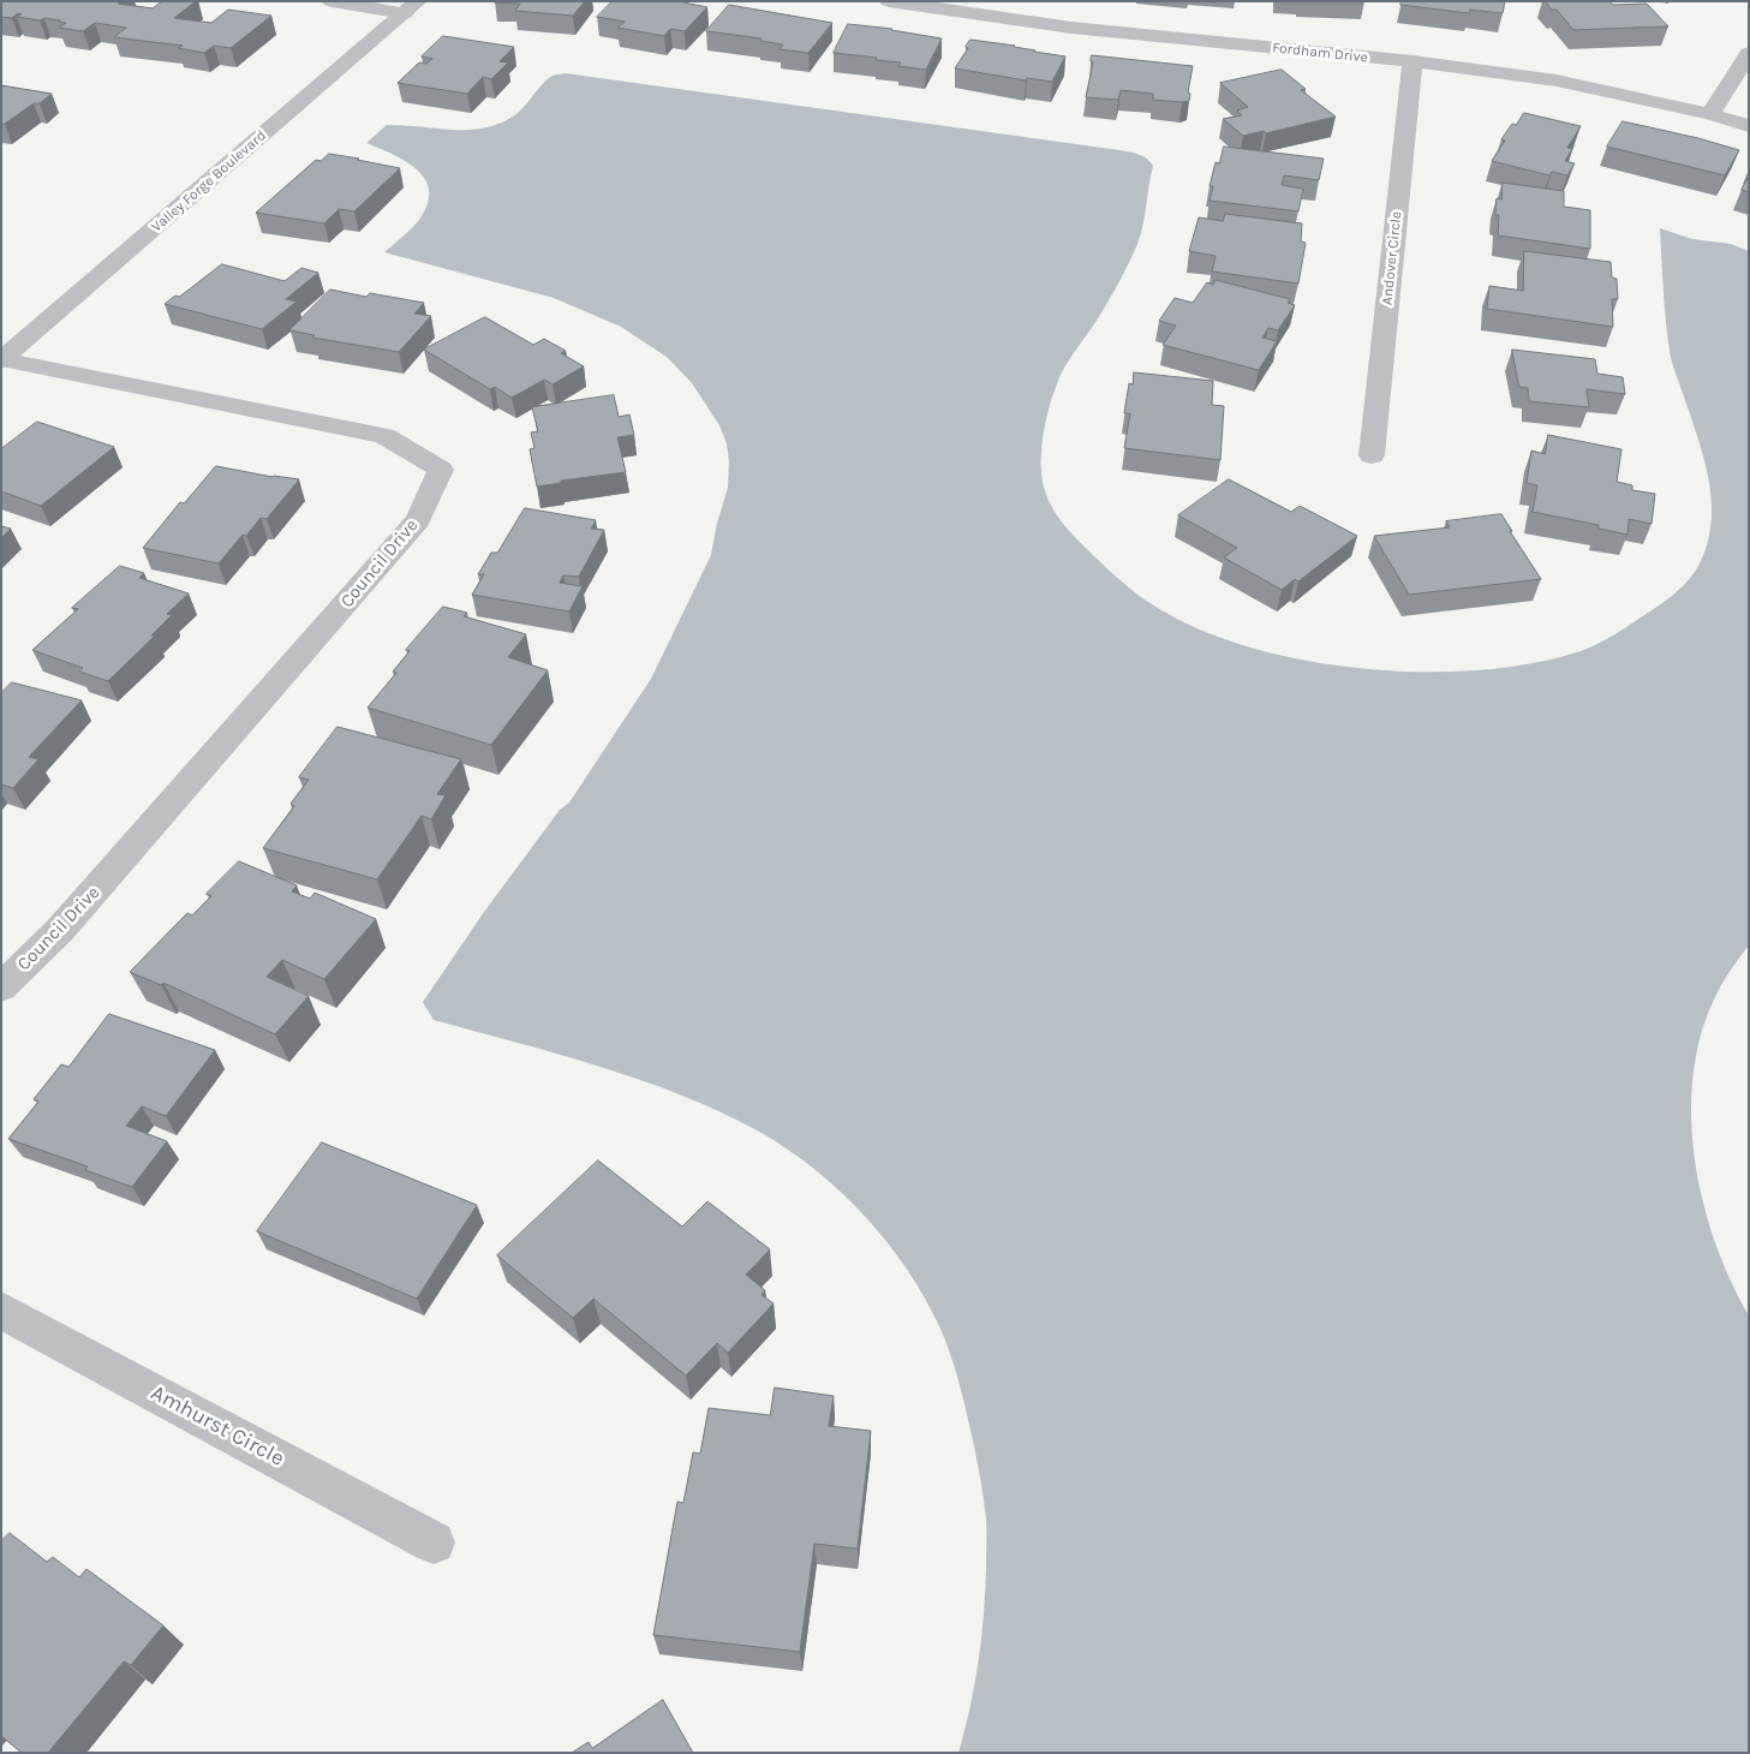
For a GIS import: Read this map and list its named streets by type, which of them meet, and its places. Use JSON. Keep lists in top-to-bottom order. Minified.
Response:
{"streets":{"street":["Fordham Drive","Valley Forge Boulevard","Andover Circle","Council Drive","Amhurst Circle"]},"crossings":[["Fordham Drive","Andover Circle"],["Valley Forge Boulevard","Council Drive"]]}
